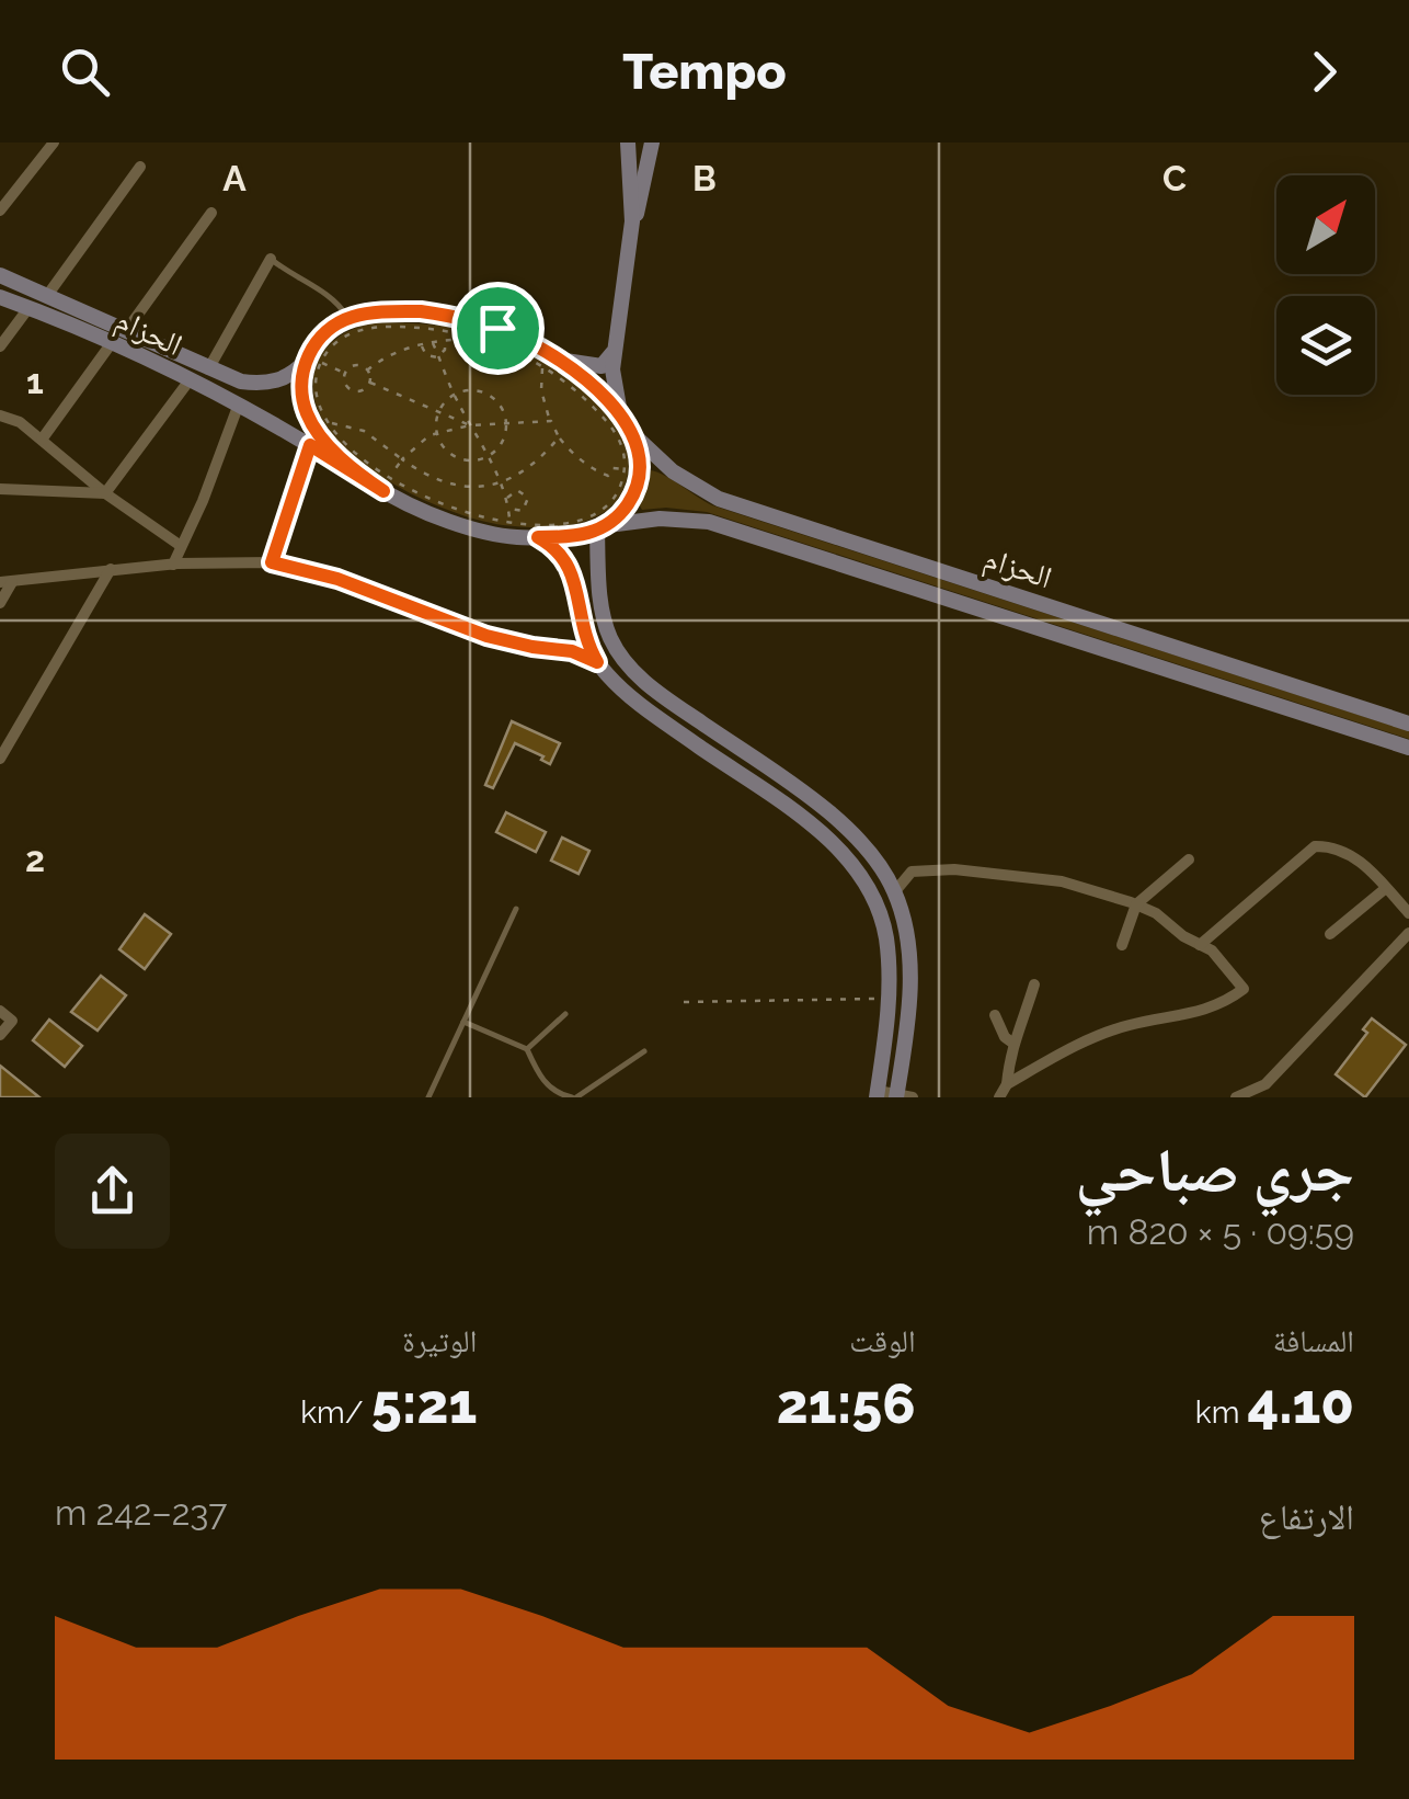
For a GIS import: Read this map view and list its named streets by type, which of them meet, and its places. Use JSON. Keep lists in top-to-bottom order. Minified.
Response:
{"streets":{"main road":["الحزام"]},"north":"top right","page":{"header":"Tempo","heading":["جري صباحي","09:59 · 5 × 820 m"],"stats":[["المسافة","4.10 km"],["الوقت","21:56"],["الوتيرة","5:21 /km"]],"chart":["الارتفاع","237–242 m"]},"grid":{"columns":["A","B","C"],"rows":["1","2"]}}
